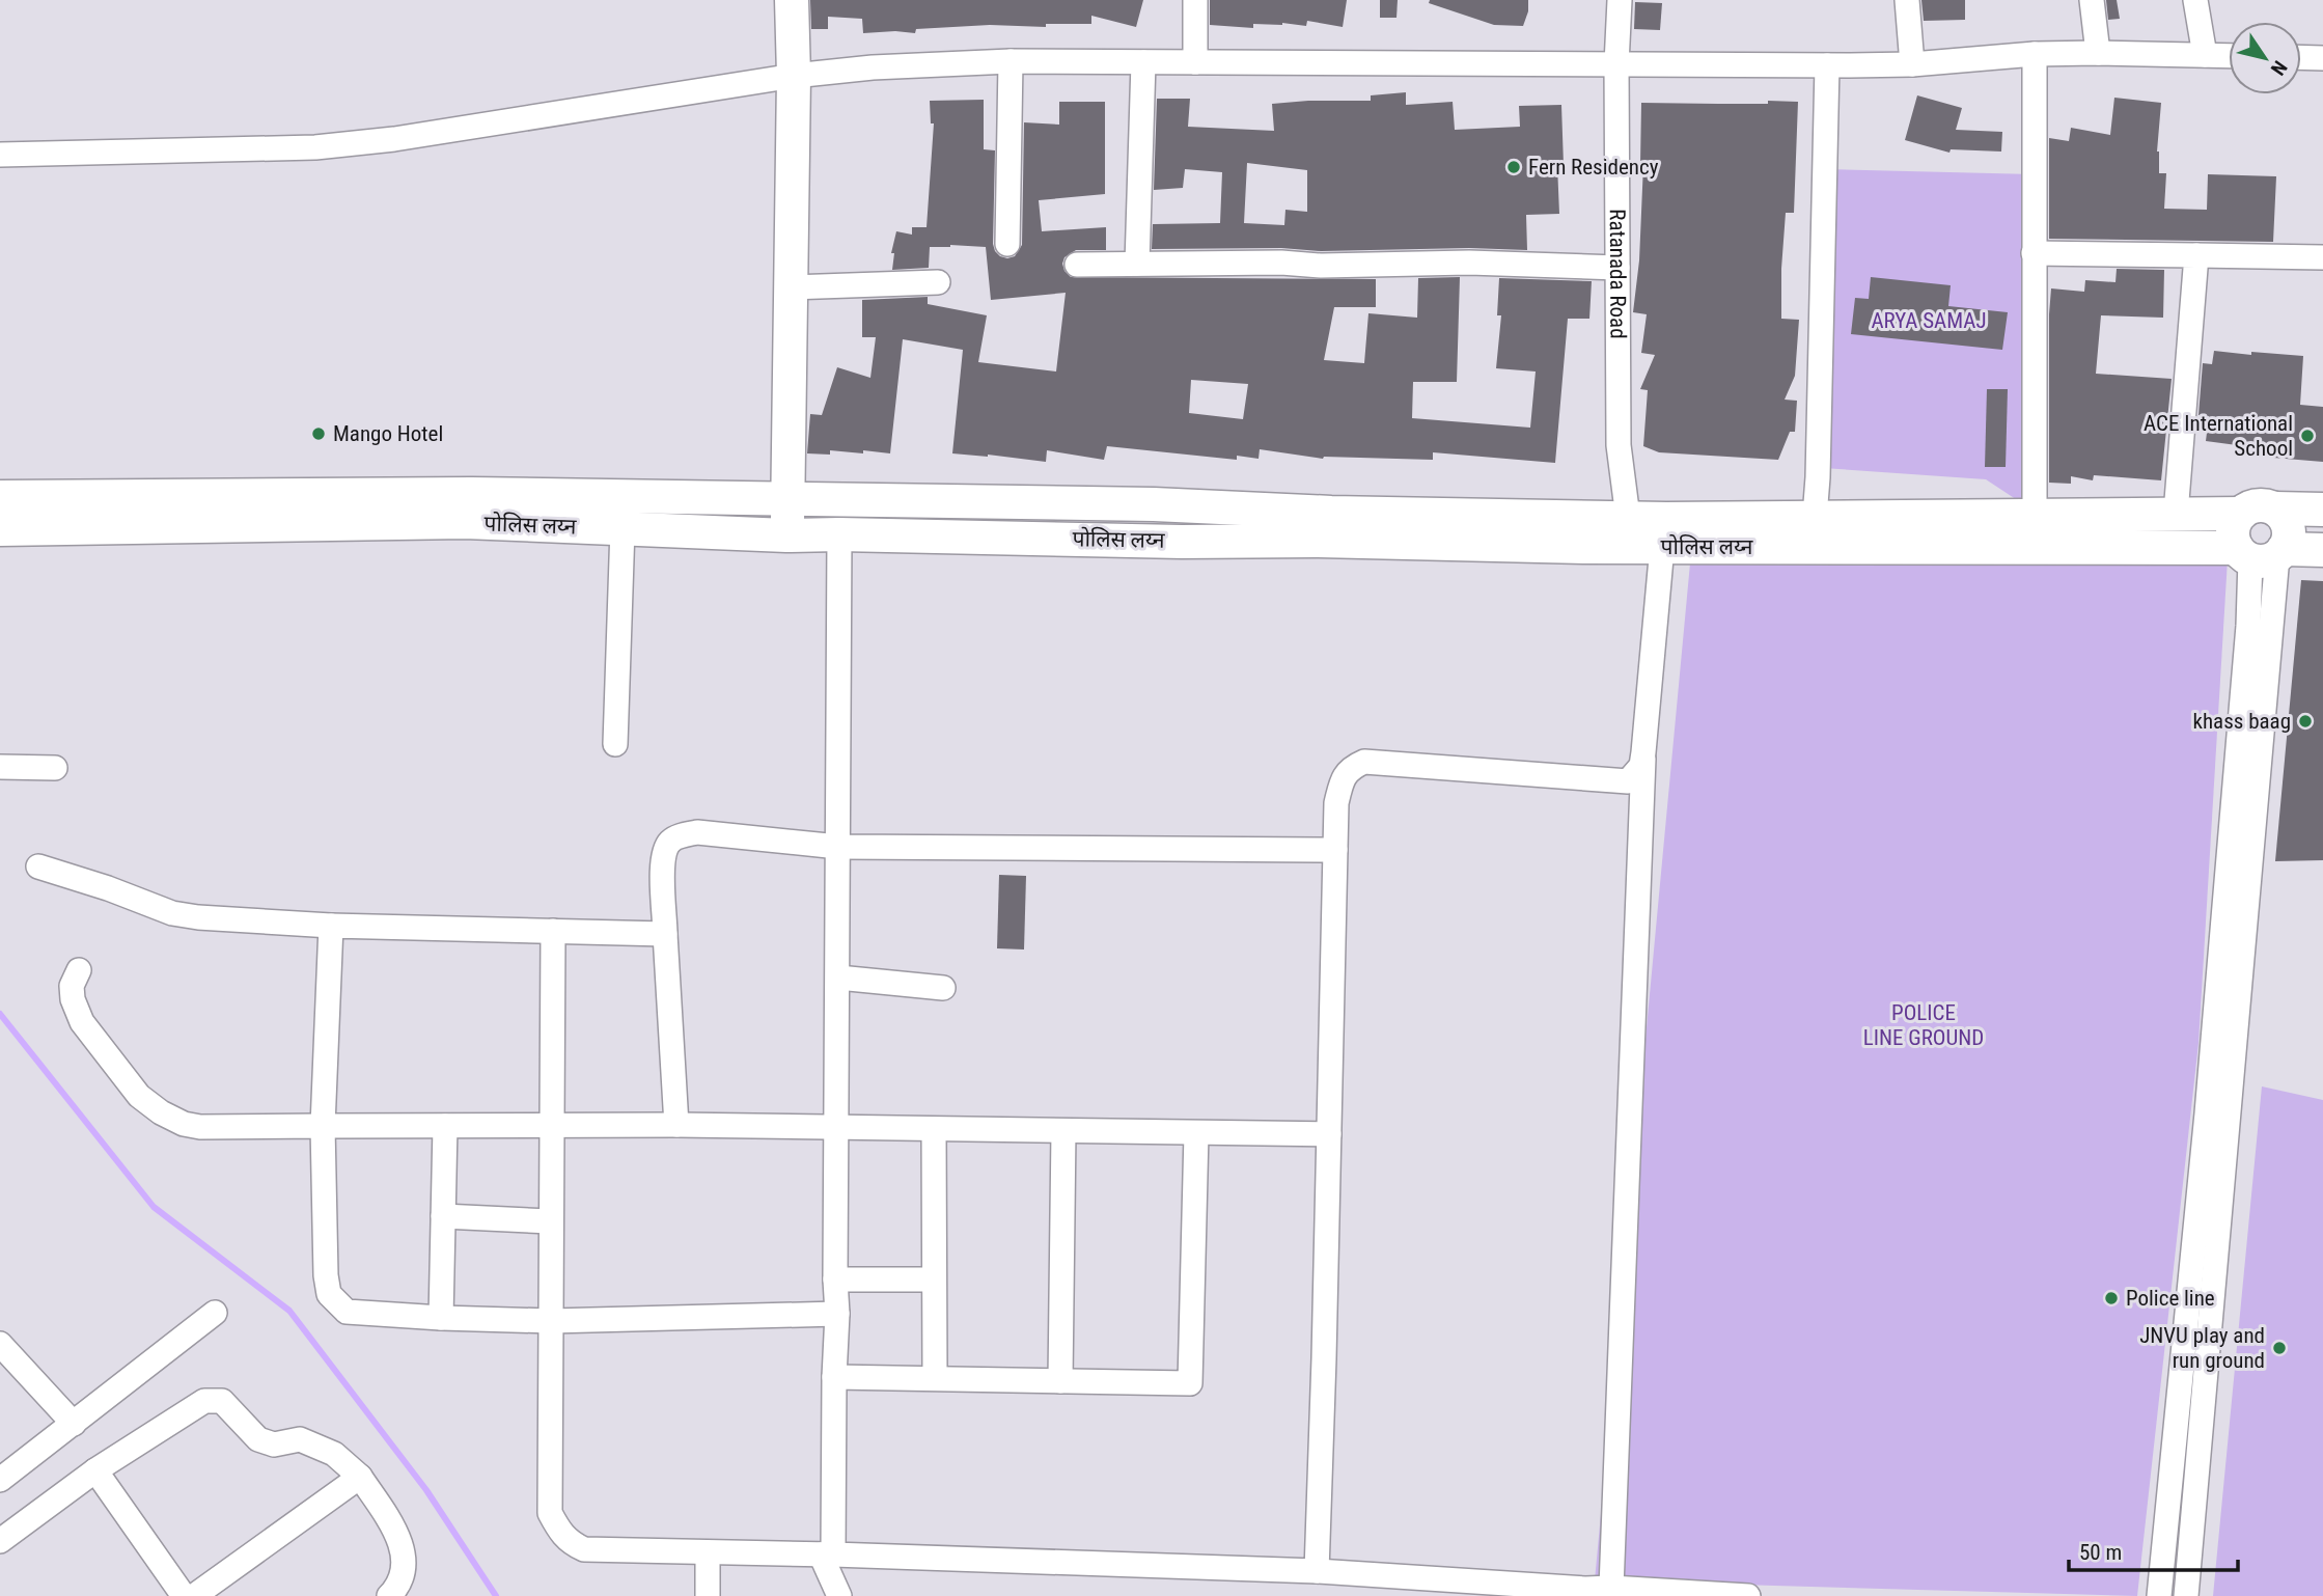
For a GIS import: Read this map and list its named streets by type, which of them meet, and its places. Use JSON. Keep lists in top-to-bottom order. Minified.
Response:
{"streets":{"street":["Ratanada Road","पोलिस लय्न"]},"crossings":[["Ratanada Road","पोलिस लय्न"]],"parks":["ARYA SAMAJ","POLICE LINE GROUND"],"places":["Fern Residency","Mango Hotel","ACE International School","khass baag","Police line","JNVU play and run ground"],"scale_bar":"50 m","north":"bottom right"}
